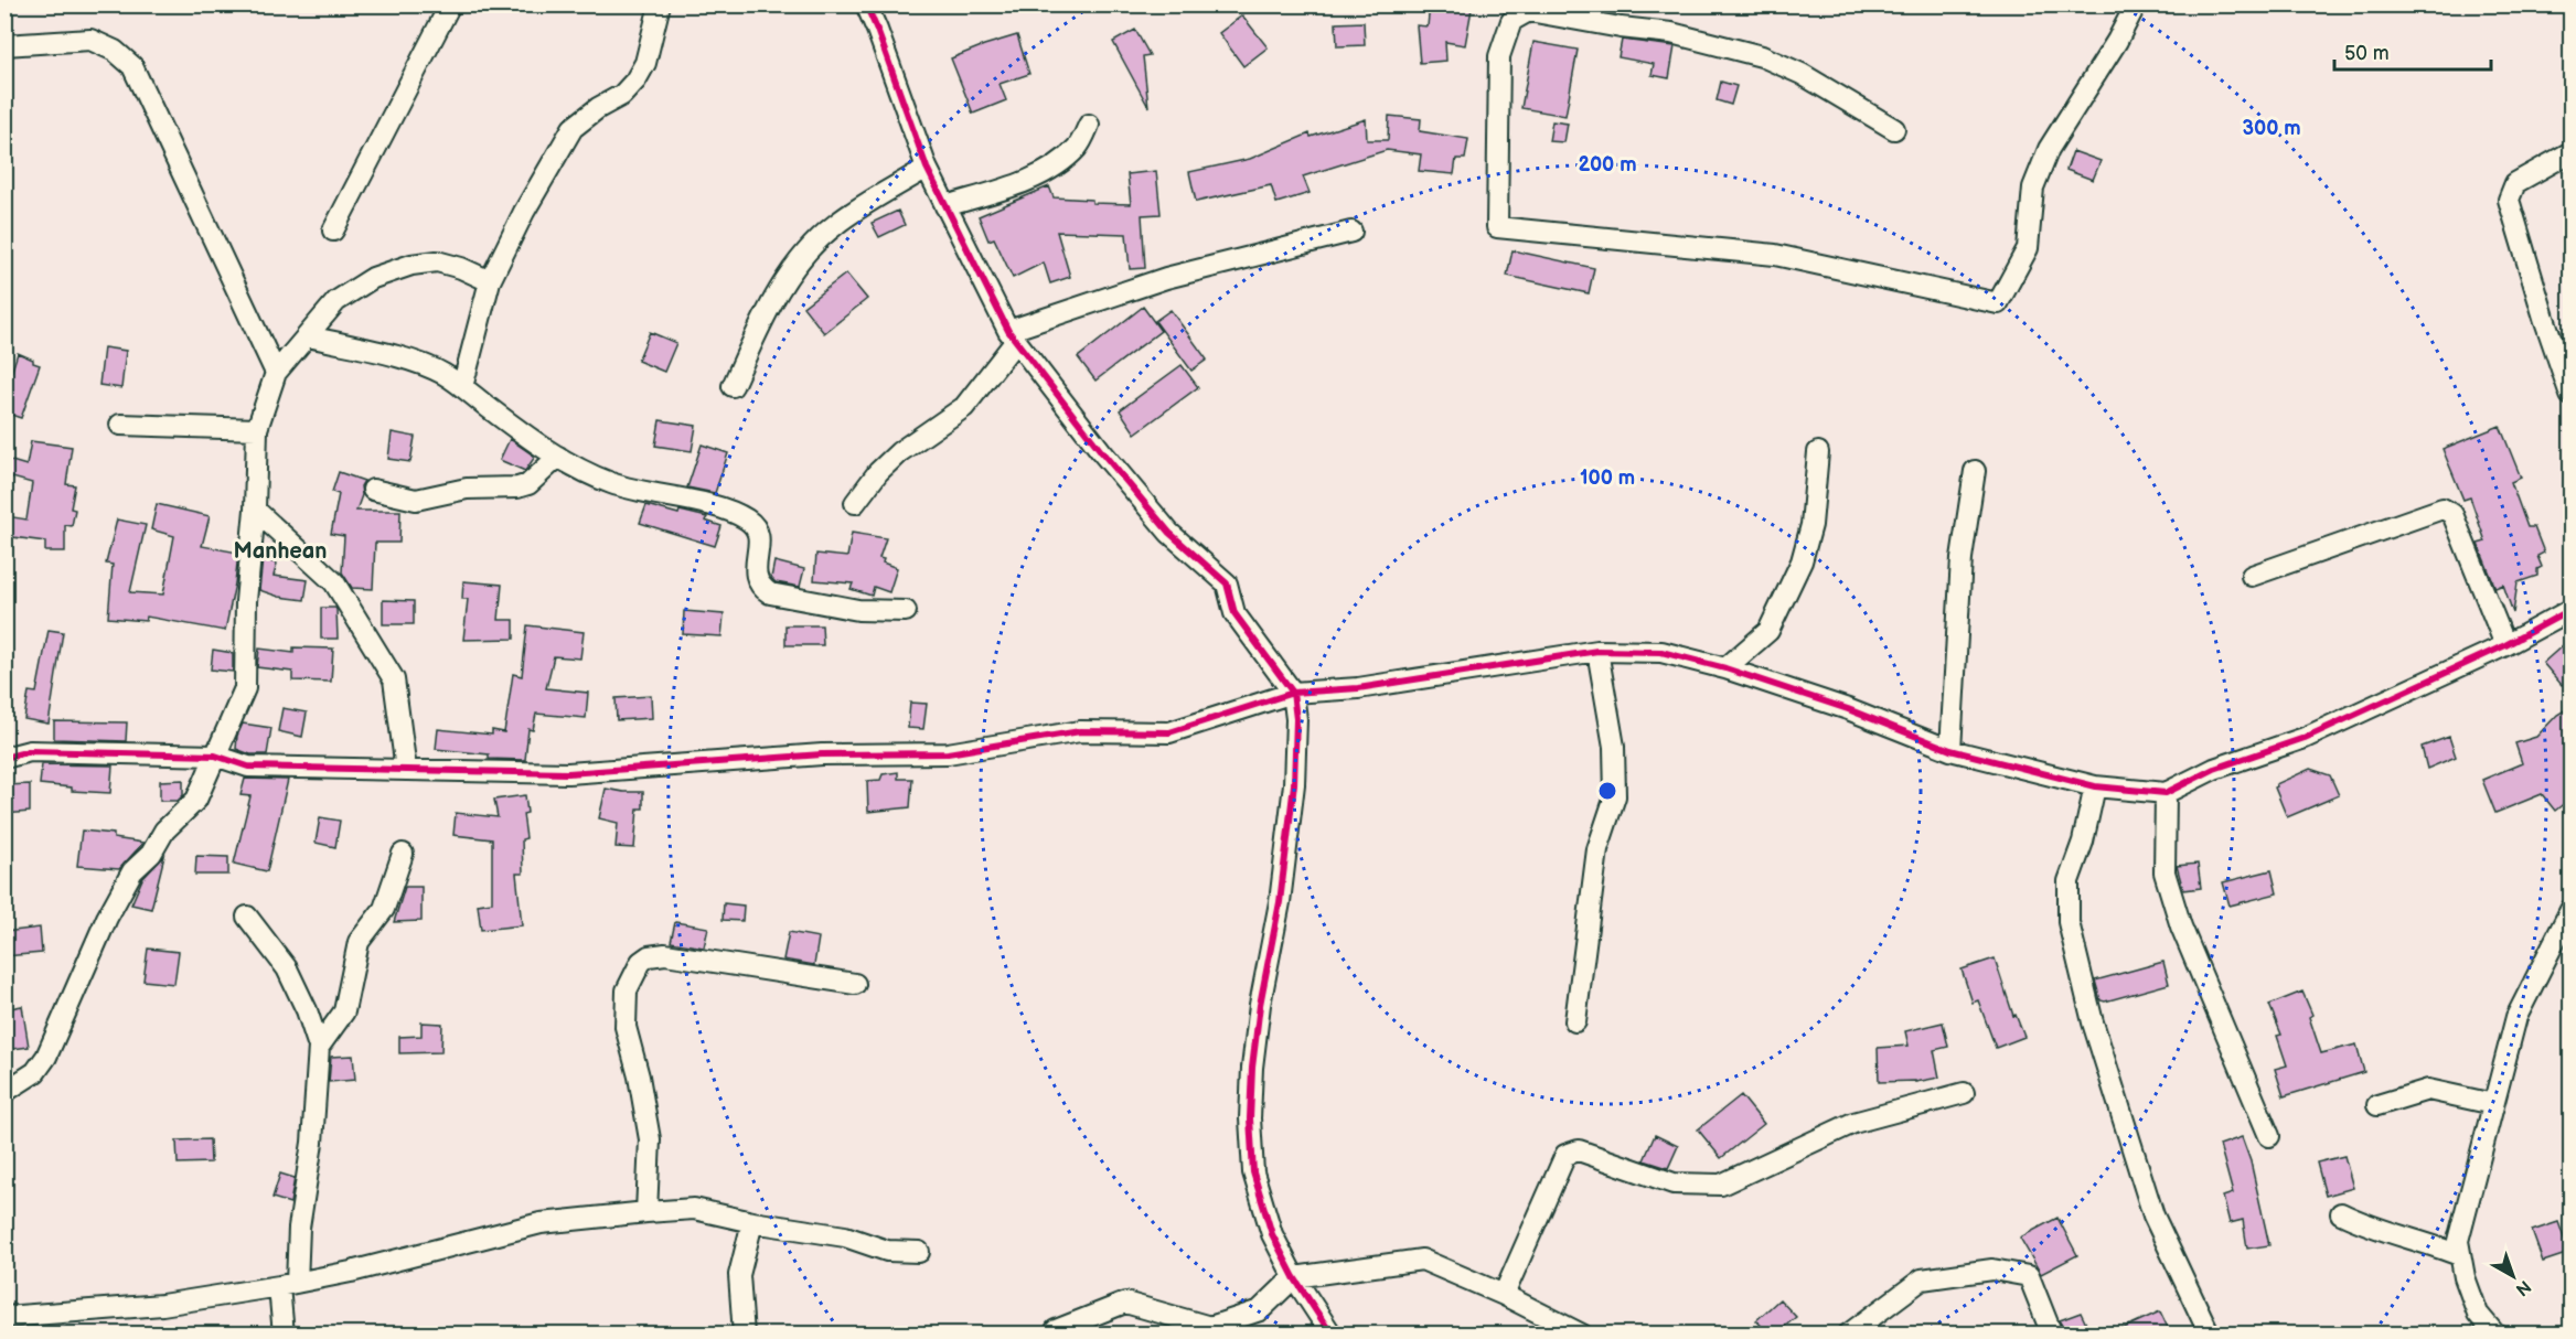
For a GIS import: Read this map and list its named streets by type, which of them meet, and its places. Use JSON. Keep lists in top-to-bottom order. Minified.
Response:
{"districts":["Manhean"],"scale_bar":"50 m","north":"bottom right","rings":["300 m","200 m","100 m"]}
